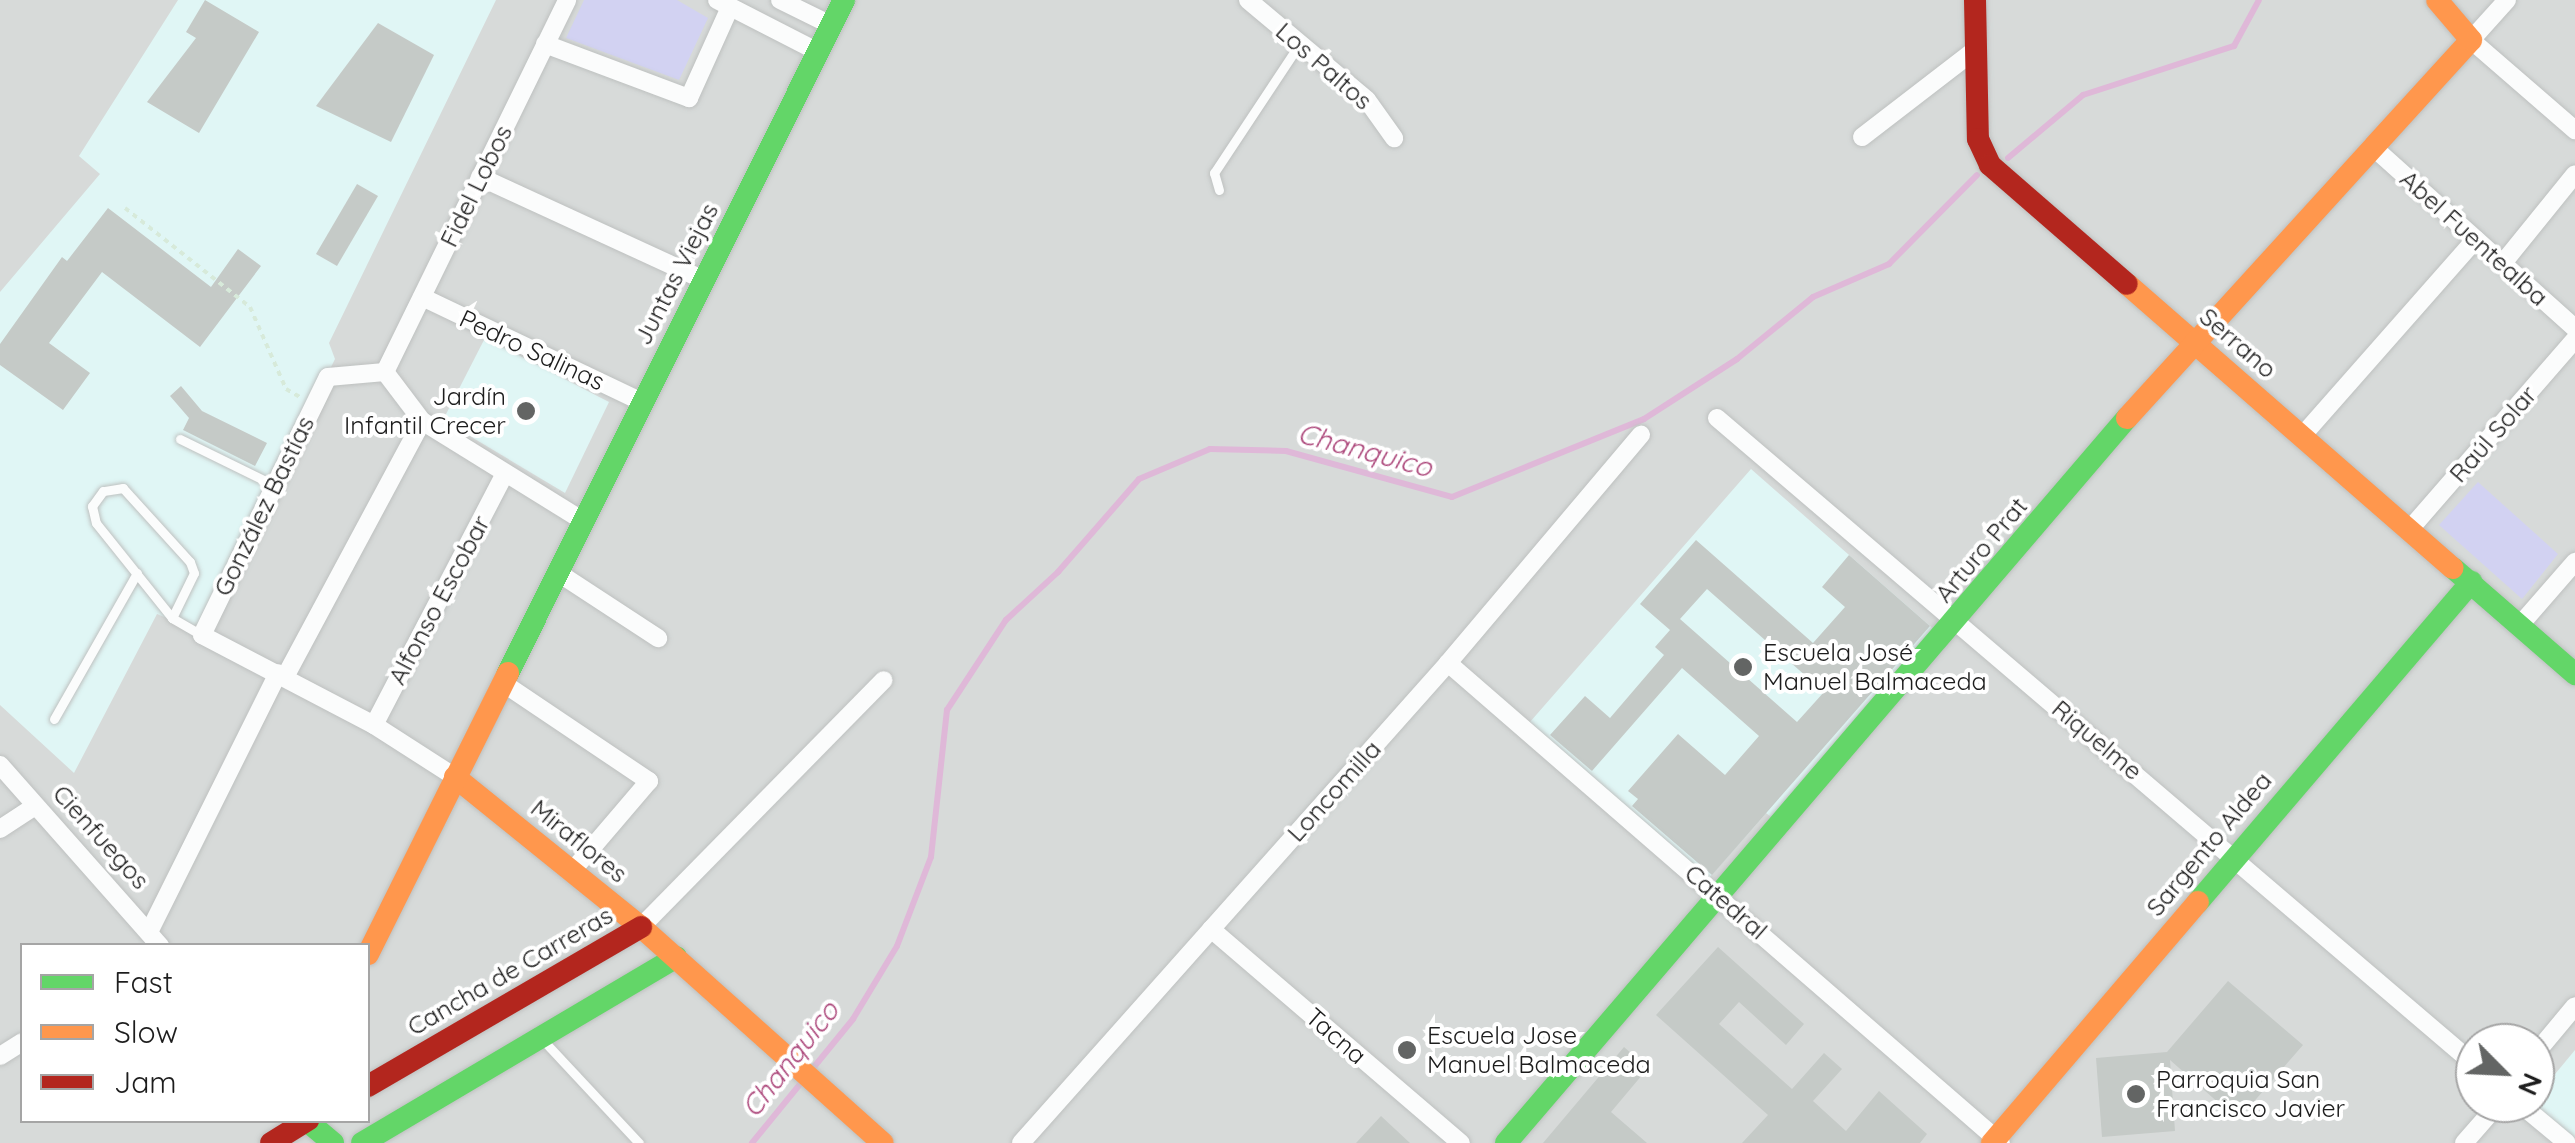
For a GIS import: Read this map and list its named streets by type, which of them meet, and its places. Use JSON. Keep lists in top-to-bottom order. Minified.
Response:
{"streets":{"street":["Los Paltos","Fidel Lobos","Abel Fuentealba","Juntas Viejas","Serrano","Pedro Salinas","Raúl Solar","González Bastías","Arturo Prat","Alfonso Escobar","Riquelme","Loncomilla","Cienfuegos","Miraflores","Sargento Aldea","Catedral","Cancha de Carreras","Tacna"]},"crossings":[["Fidel Lobos","Pedro Salinas"],["Fidel Lobos","González Bastías"],["Abel Fuentealba","Arturo Prat"],["Juntas Viejas","Pedro Salinas"],["Juntas Viejas","Miraflores"],["Serrano","Raúl Solar"],["Serrano","Arturo Prat"],["Serrano","Sargento Aldea"],["González Bastías","Miraflores"],["Arturo Prat","Riquelme"],["Arturo Prat","Catedral"],["Alfonso Escobar","Miraflores"],["Riquelme","Sargento Aldea"],["Loncomilla","Catedral"],["Loncomilla","Tacna"],["Miraflores","Cancha de Carreras"],["Sargento Aldea","Catedral"]],"water":["Chanquico"],"places":["Jardín Infantil Crecer","Escuela José Manuel Balmaceda","Escuela Jose Manuel Balmaceda","Parroquia San Francisco Javier"],"legend":["Fast","Slow","Jam"],"north":"bottom right"}
